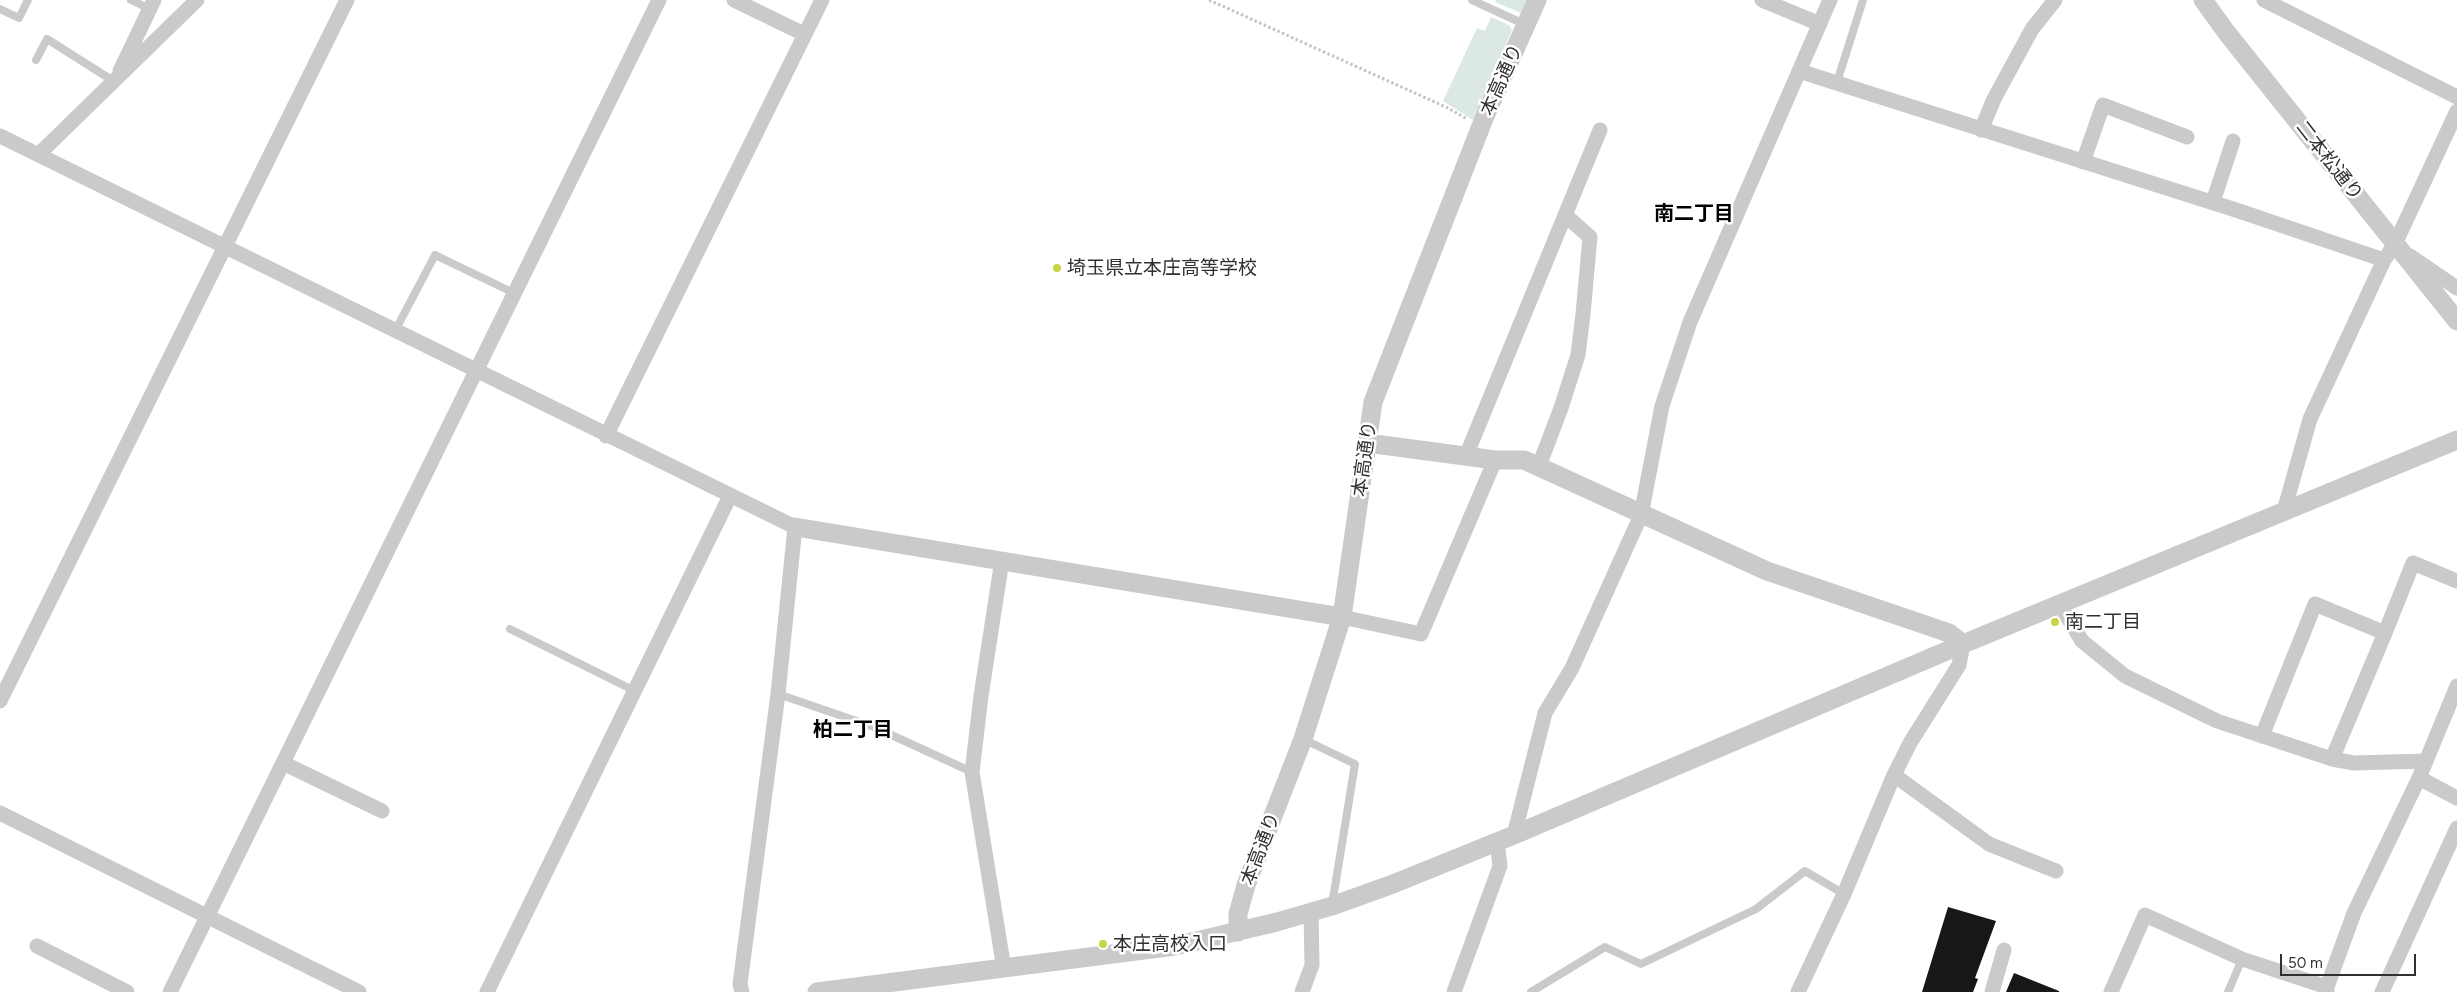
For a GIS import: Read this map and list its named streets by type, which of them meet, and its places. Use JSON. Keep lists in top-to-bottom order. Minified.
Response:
{"streets":{"street":["本高通り","二本松通り"]},"districts":["南二丁目","柏二丁目"],"places":["埼玉県立本庄高等学校","南二丁目","本庄高校入口"],"scale_bar":"50 m"}
